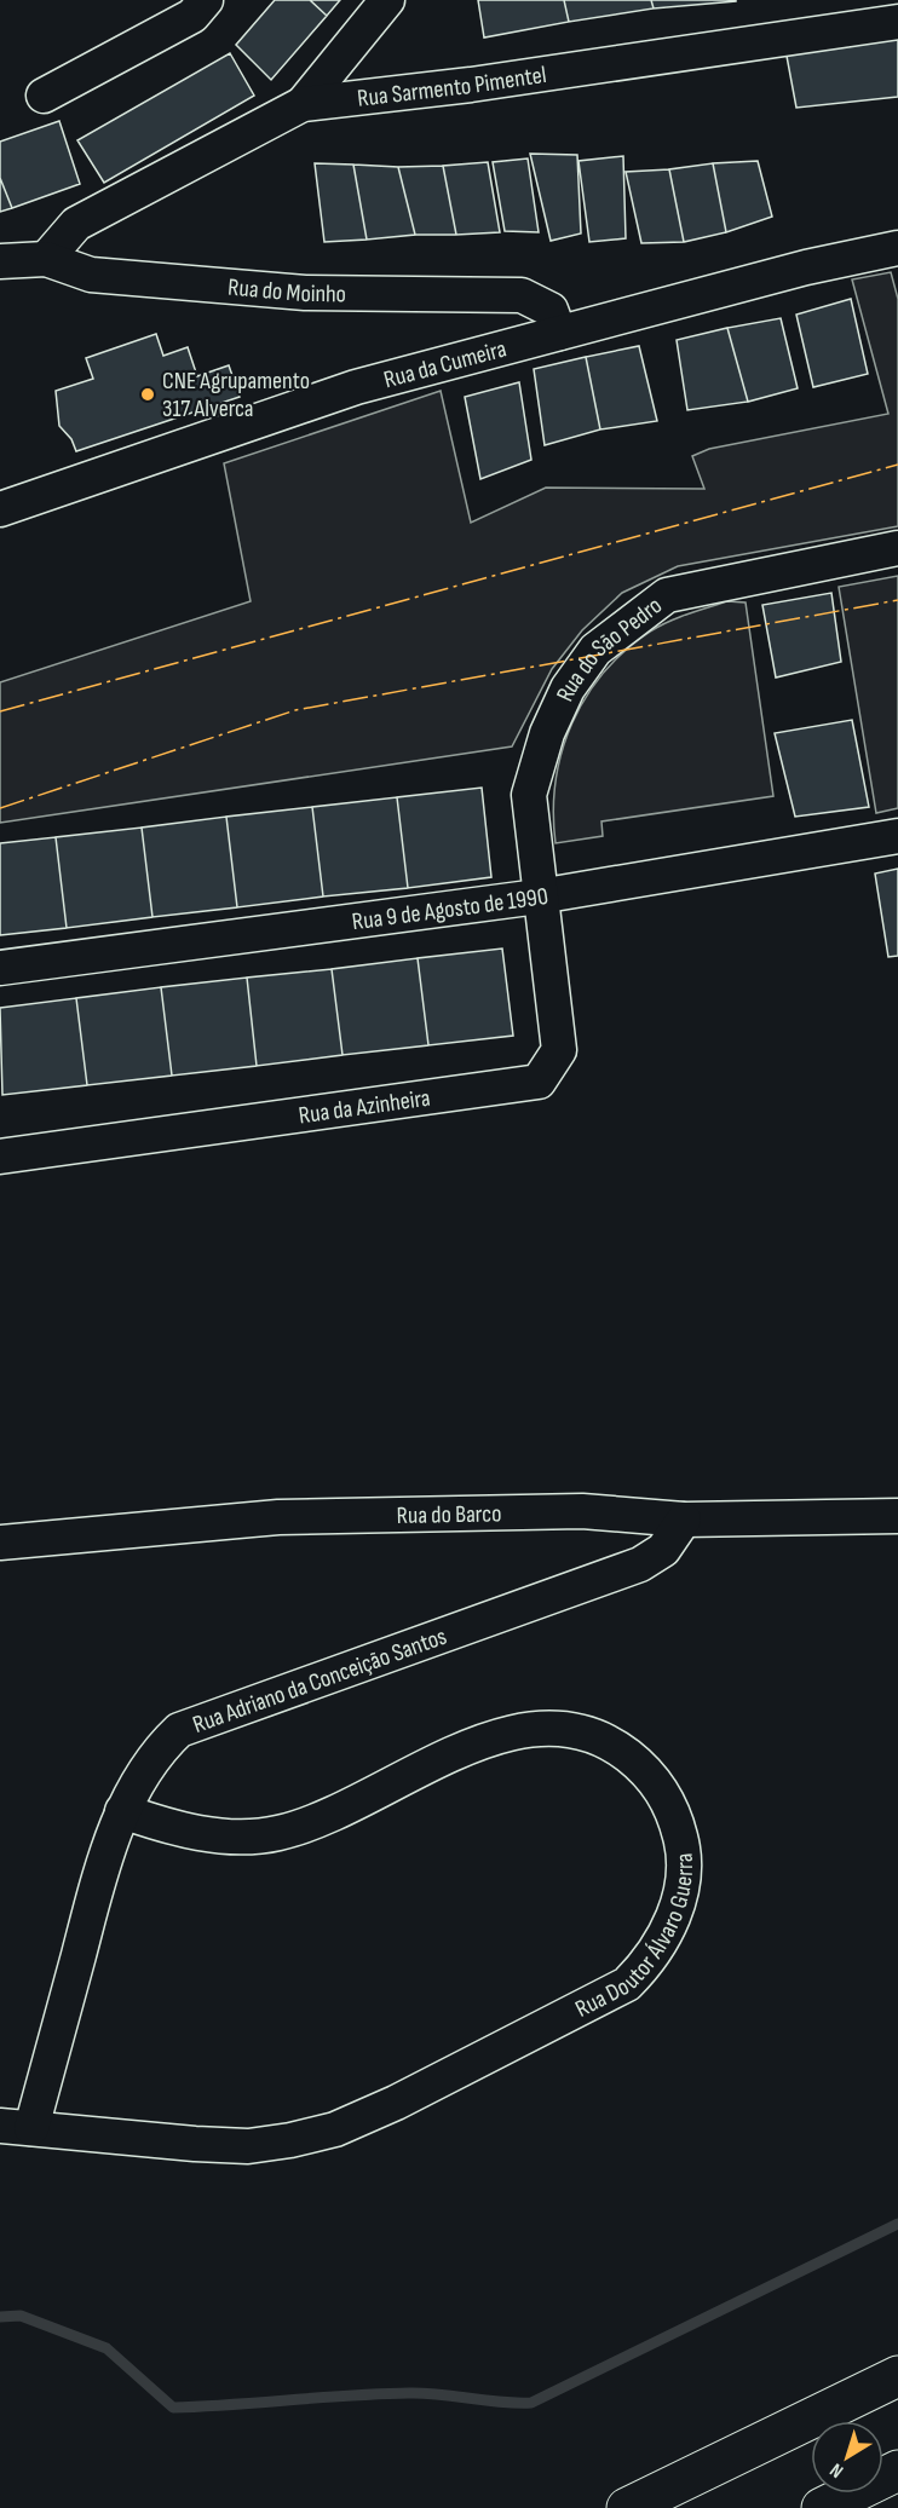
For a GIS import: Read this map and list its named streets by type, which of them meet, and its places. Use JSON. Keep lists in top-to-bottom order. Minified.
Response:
{"streets":{"street":["Rua Sarmento Pimentel","Rua do Moinho","Rua da Cumeira","Rua do São Pedro","Rua 9 de Agosto de 1990","Rua da Azinheira","Rua do Barco","Rua Adriano da Conceição Santos","Rua Doutor Álvaro Guerra"]},"crossings":[["Rua Sarmento Pimentel","Rua do Moinho"],["Rua do Moinho","Rua da Cumeira"],["Rua do São Pedro","Rua 9 de Agosto de 1990"],["Rua do São Pedro","Rua da Azinheira"],["Rua 9 de Agosto de 1990","Rua da Azinheira"],["Rua do Barco","Rua Adriano da Conceição Santos"],["Rua Adriano da Conceição Santos","Rua Doutor Álvaro Guerra"]],"places":["CNE Agrupamento 317 Alverca"],"north":"bottom left"}
